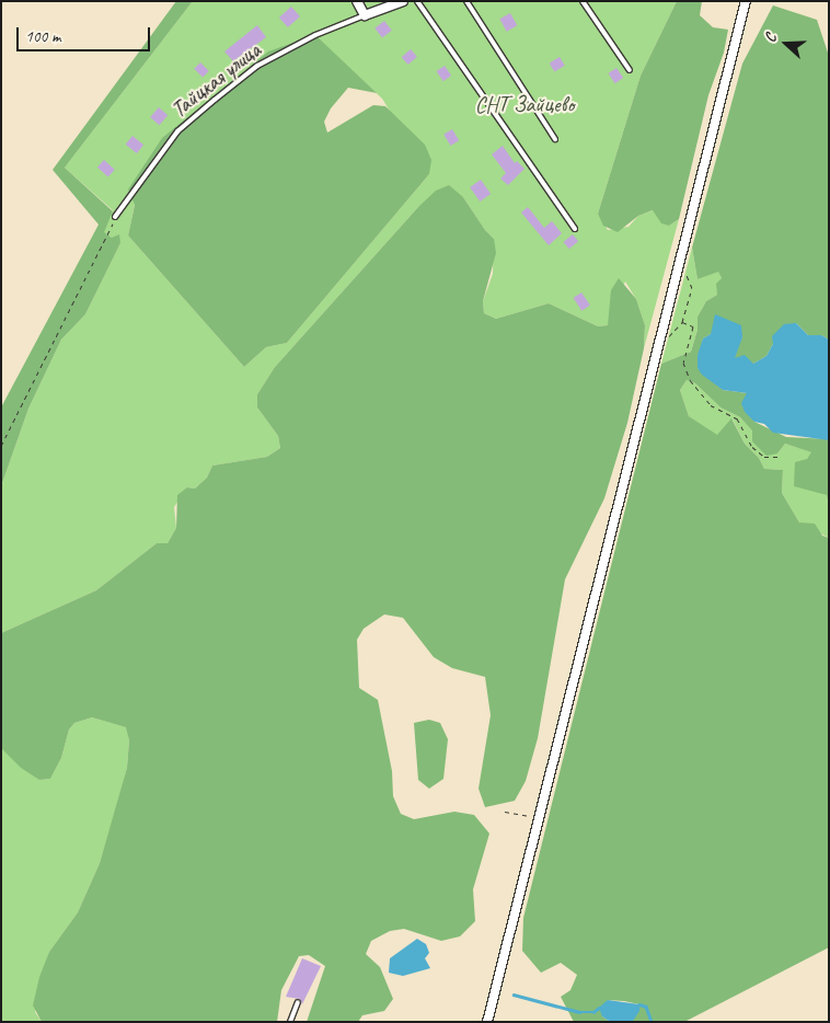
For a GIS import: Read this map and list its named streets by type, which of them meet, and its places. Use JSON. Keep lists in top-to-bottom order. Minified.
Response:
{"streets":{"street":["Тайцкая улица"]},"parks":["СНТ Зайцево"],"scale_bar":"100 m","north":"left"}
